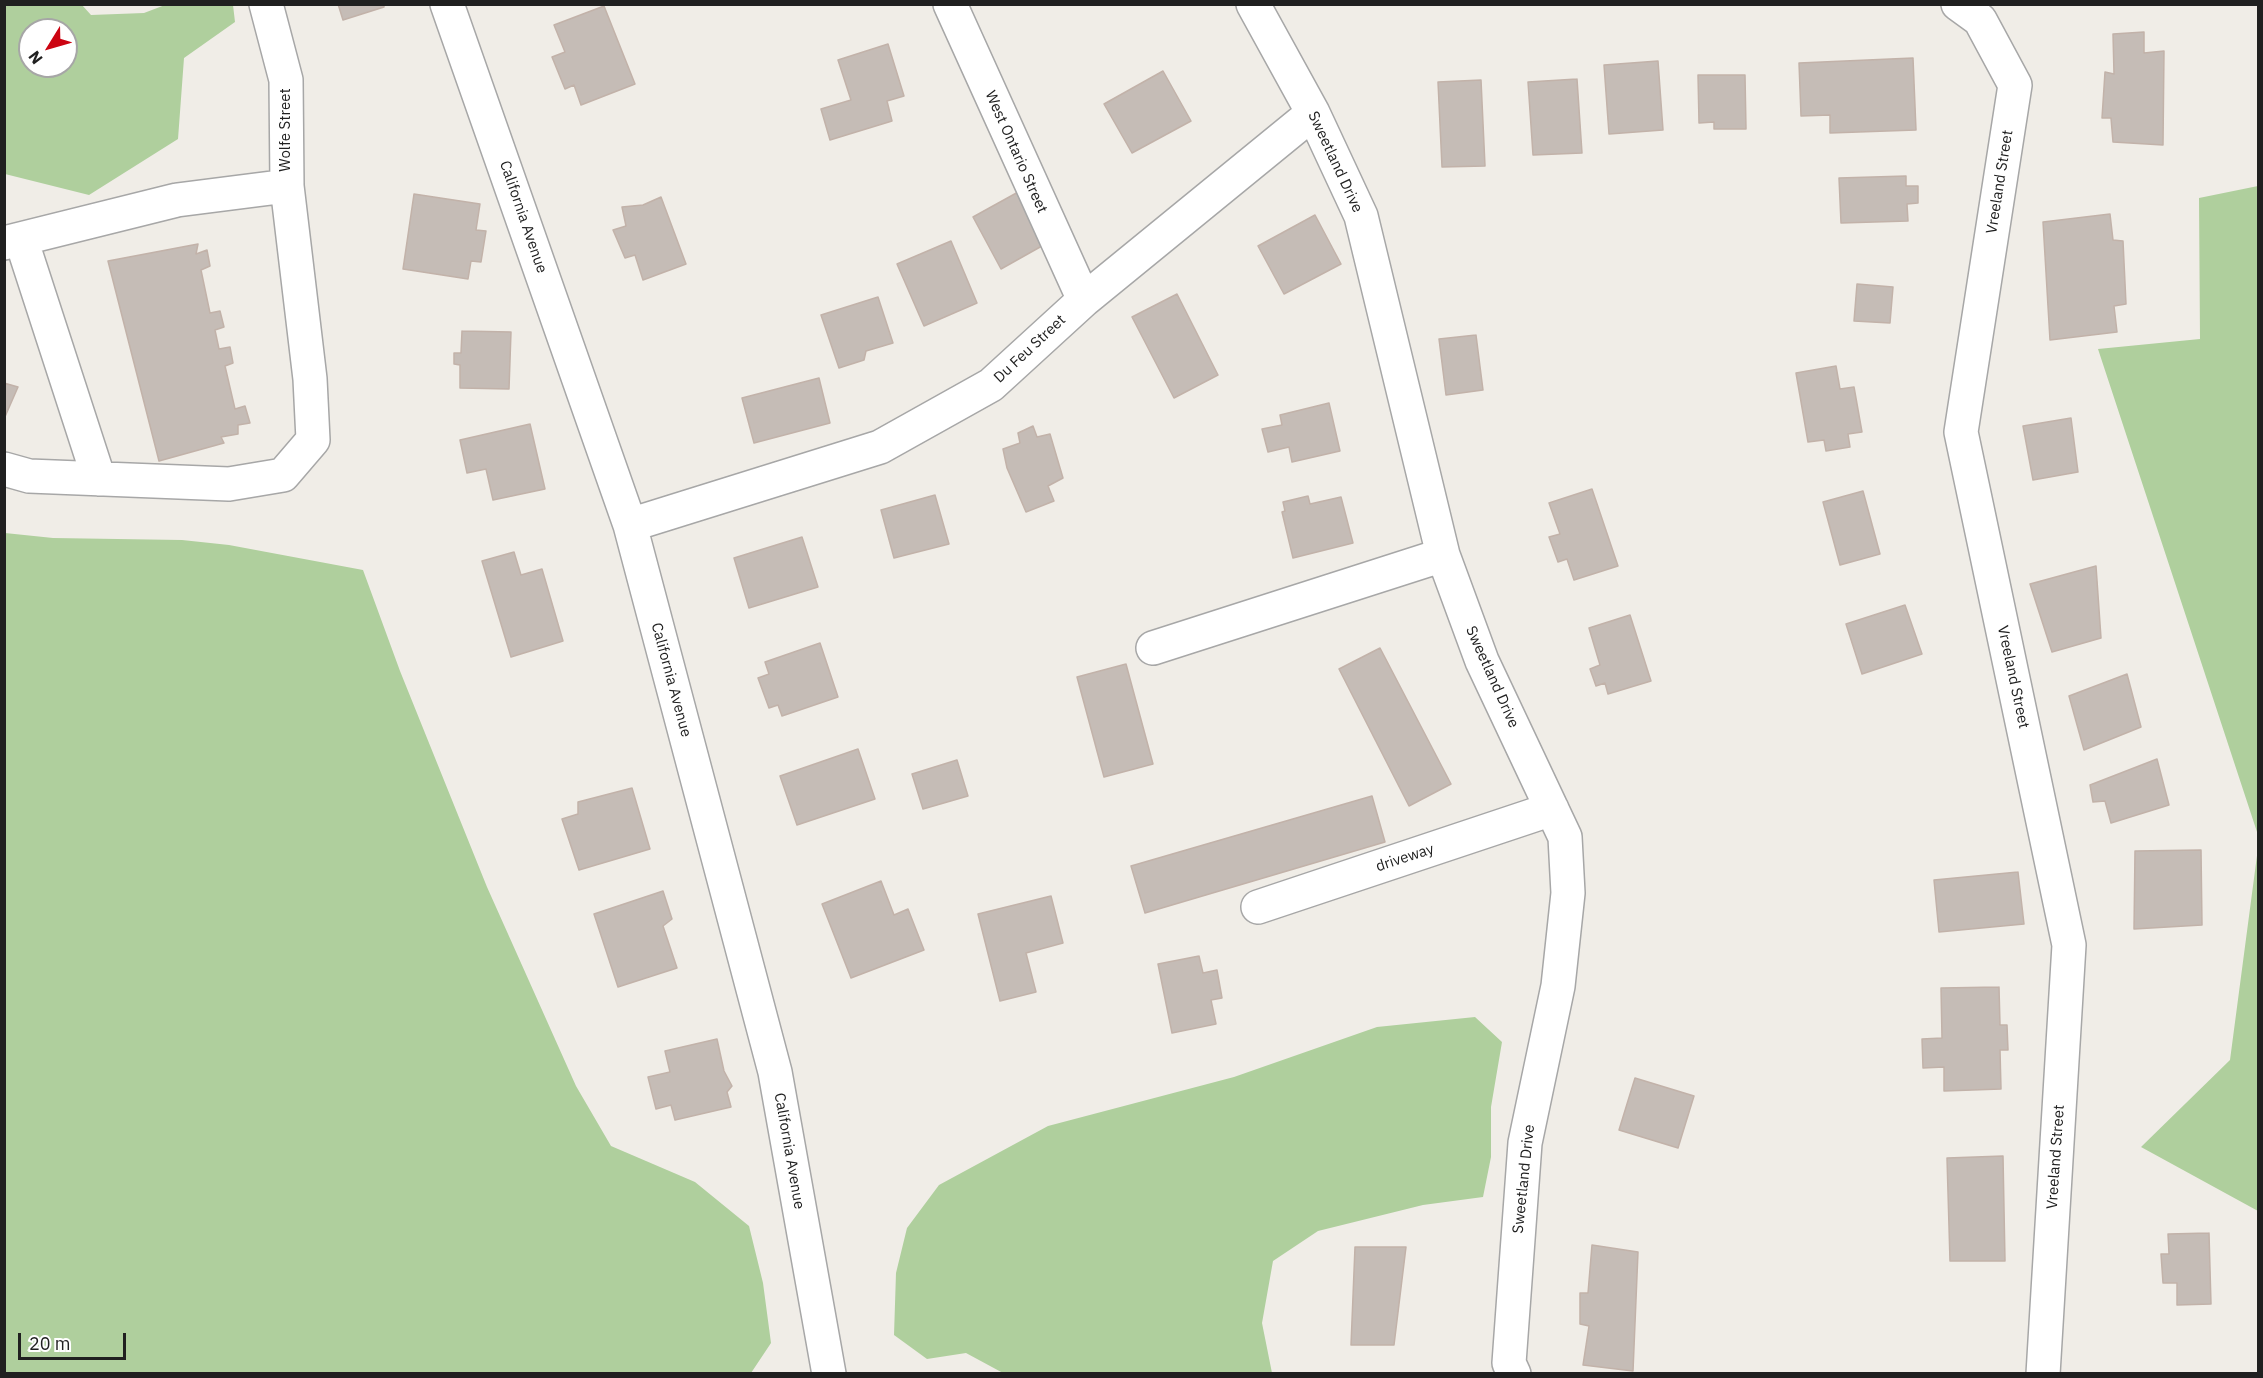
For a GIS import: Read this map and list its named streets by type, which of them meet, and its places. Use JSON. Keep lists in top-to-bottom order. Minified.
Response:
{"streets":{"street":["Wolfe Street","West Ontario Street","Sweetland Drive","Vreeland Street","California Avenue","Du Feu Street","driveway"]},"crossings":[["West Ontario Street","Du Feu Street"],["Sweetland Drive","Du Feu Street"],["Sweetland Drive","driveway"],["California Avenue","Du Feu Street"]],"scale_bar":"20 m","north":"bottom left"}
